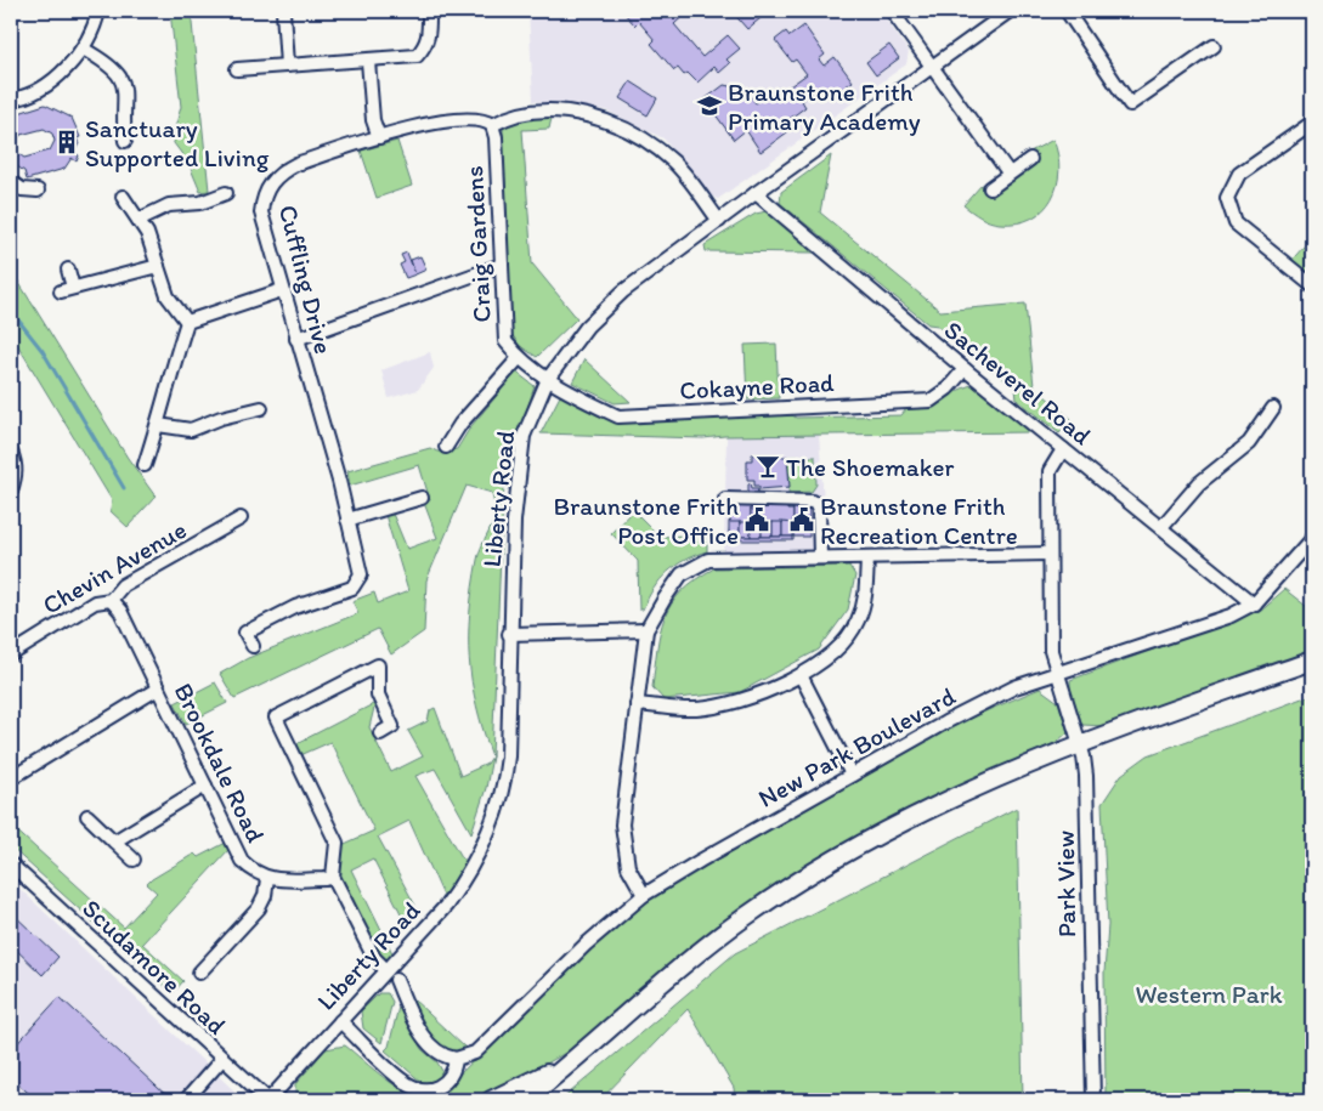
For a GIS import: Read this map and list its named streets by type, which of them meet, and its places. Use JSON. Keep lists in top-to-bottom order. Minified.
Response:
{"streets":{"street":["Craig Gardens","Cuffling Drive","Sacheverel Road","Cokayne Road","Liberty Road","Chevin Avenue","New Park Boulevard","Brookdale Road","Park View","Scudamore Road"]},"crossings":[["Craig Gardens","Cuffling Drive"],["Craig Gardens","Cokayne Road"],["Craig Gardens","Liberty Road"],["Sacheverel Road","Cokayne Road"],["Sacheverel Road","Liberty Road"],["Sacheverel Road","New Park Boulevard"],["Sacheverel Road","Park View"],["Cokayne Road","Liberty Road"],["Liberty Road","Scudamore Road"],["Chevin Avenue","Brookdale Road"],["New Park Boulevard","Park View"]],"parks":["Western Park"],"places":{"school or university":["Braunstone Frith Primary Academy"],"building":["Sanctuary Supported Living"],"bar":["The Shoemaker"],"public building":["Braunstone Frith Post Office","Braunstone Frith Recreation Centre"]}}
